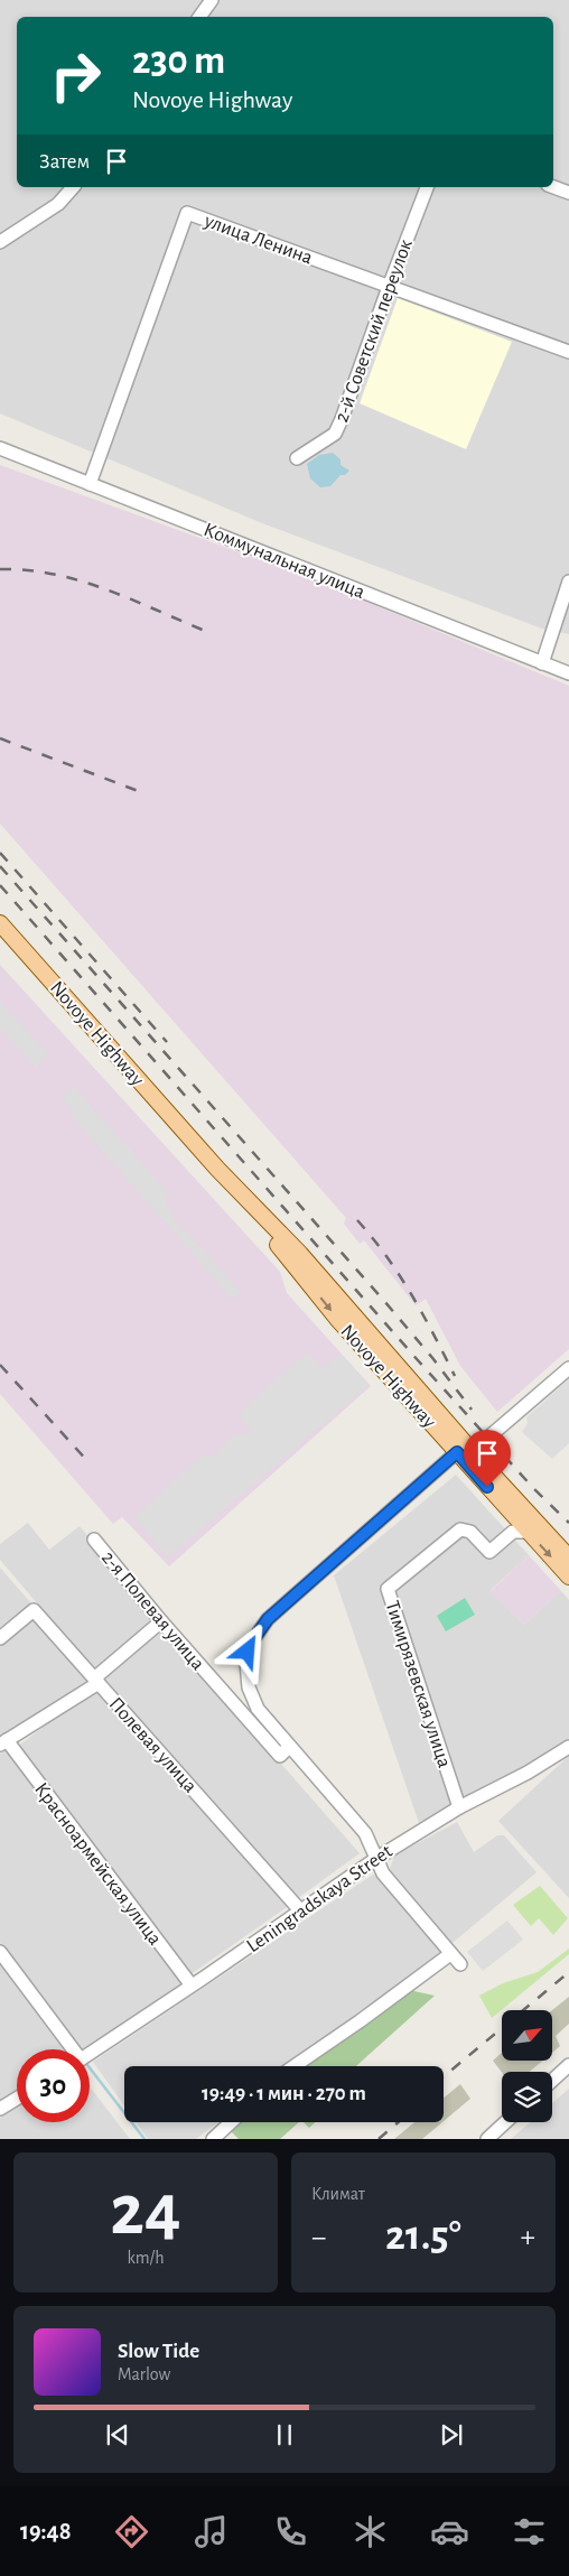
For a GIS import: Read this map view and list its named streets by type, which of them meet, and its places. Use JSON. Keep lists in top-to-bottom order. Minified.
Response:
{"streets":{"main road":["Novoye Highway"],"street":["улица Ленина","2-й Советский переулок","Коммунальная улица","2-я Полевая улица","Тимирязевская улица","Полевая улица","Красноармейская улица","Leningradskaya Street"]},"crossings":[["улица Ленина","2-й Советский переулок"],["улица Ленина","Коммунальная улица"],["Novoye Highway","Тимирязевская улица"],["Тимирязевская улица","Leningradskaya Street"],["Полевая улица","Leningradskaya Street"],["Красноармейская улица","Leningradskaya Street"]],"north":"top right","page":{"turn":["230 m","Novoye Highway"],"then":"Затем","limit":"30","trip":"19:49 · 1 мин · 270 m","tile":[["24","km/h"],"Климат"],"heat":["−","21.5°","+"],"song":["Slow Tide","Marlow"],"tabs":"19:48"}}
